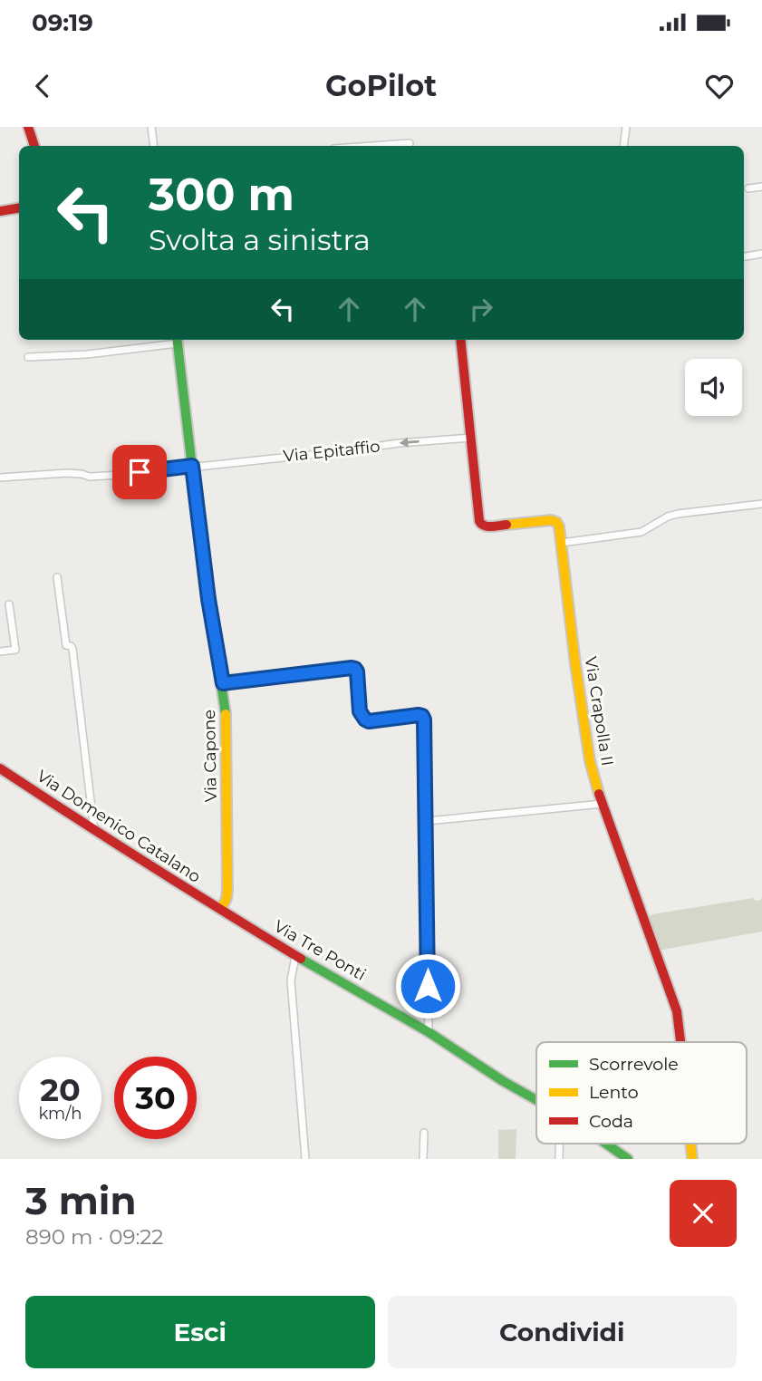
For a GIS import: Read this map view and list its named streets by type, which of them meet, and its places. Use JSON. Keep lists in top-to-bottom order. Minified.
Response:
{"streets":{"street":["Via Epitaffio","Via Crapolla II","Via Capone","Via Domenico Catalano","Via Tre Ponti"]},"crossings":[["Via Epitaffio","Via Crapolla II"],["Via Epitaffio","Via Capone"],["Via Capone","Via Domenico Catalano"],["Via Capone","Via Tre Ponti"],["Via Domenico Catalano","Via Tre Ponti"]],"one_way":["Via Epitaffio"],"legend":["Scorrevole","Lento","Coda"],"page":{"status":"09:19","header":"GoPilot","turn":["300 m","Svolta a sinistra"],"speed":"20 km/h","limit":"30","heading":["3 min","890 m · 09:22"],"buttons":["Esci","Condividi"]}}
